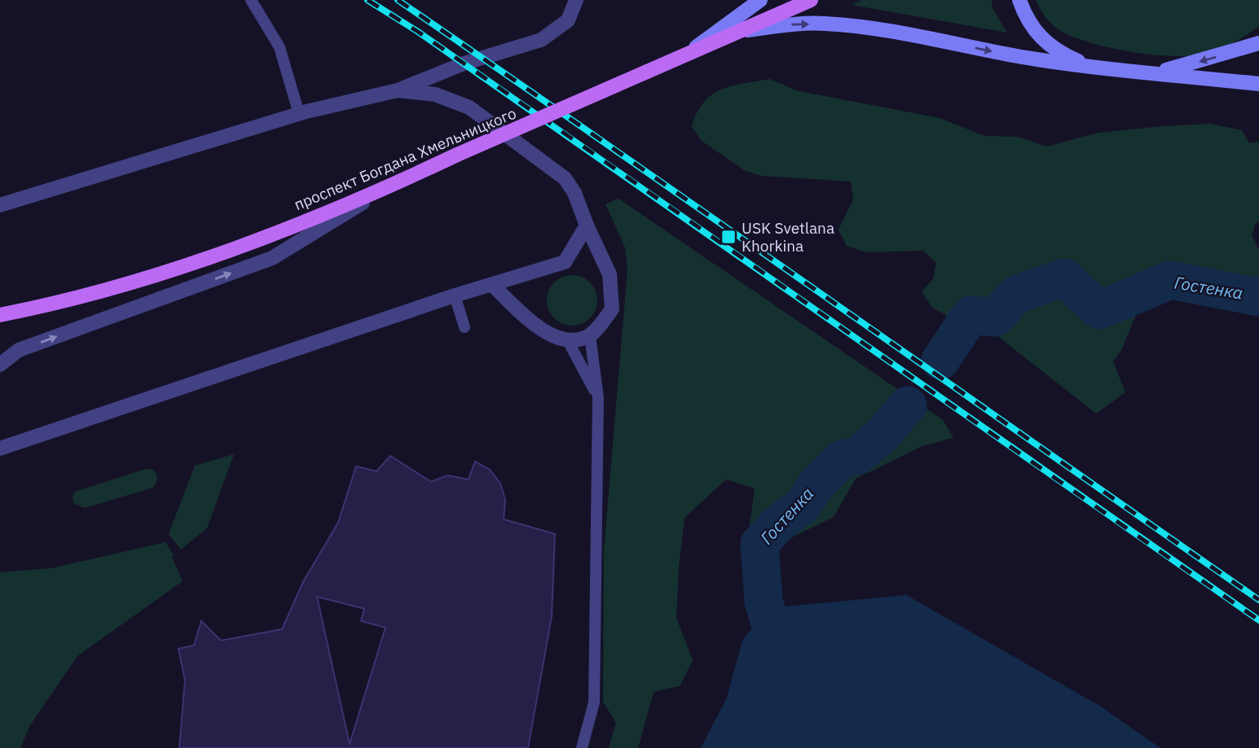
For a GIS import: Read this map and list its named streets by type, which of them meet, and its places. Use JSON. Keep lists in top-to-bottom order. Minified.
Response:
{"streets":{"main road":["проспект Богдана Хмельницкого"]},"water":["Гостенка"],"places":{"transit":["USK Svetlana Khorkina"]}}
